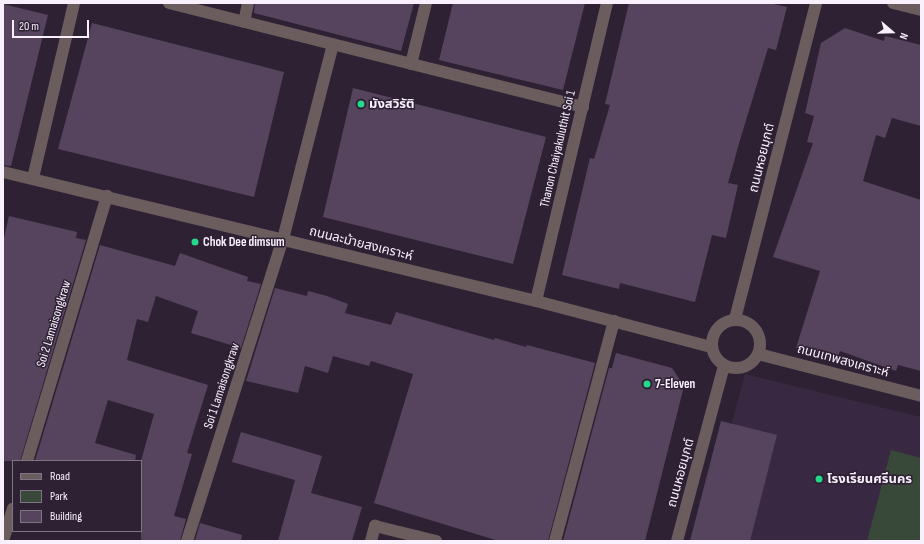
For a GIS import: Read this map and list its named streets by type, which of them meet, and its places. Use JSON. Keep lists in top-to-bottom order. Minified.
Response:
{"streets":{"street":["Thanon Chaiyakuluthit Soi 1","ถนนหอยมุกต์","ถนนละม้ายสงเคราะห์","Soi 2 Lamaisongkraw","ถนนเทพสงเคราะห์","Soi 1 Lamaisongkraw"]},"crossings":[["Thanon Chaiyakuluthit Soi 1","ถนนละม้ายสงเคราะห์"],["ถนนหอยมุกต์","ถนนละม้ายสงเคราะห์"],["ถนนหอยมุกต์","ถนนเทพสงเคราะห์"],["ถนนละม้ายสงเคราะห์","Soi 2 Lamaisongkraw"],["ถนนละม้ายสงเคราะห์","ถนนเทพสงเคราะห์"],["ถนนละม้ายสงเคราะห์","Soi 1 Lamaisongkraw"]],"places":["มังสวิรัติ","Chok Dee dimsum","7-Eleven","โรงเรียนศรีนคร"],"legend":["Road","Park","Building"],"scale_bar":"20 m","north":"right"}
